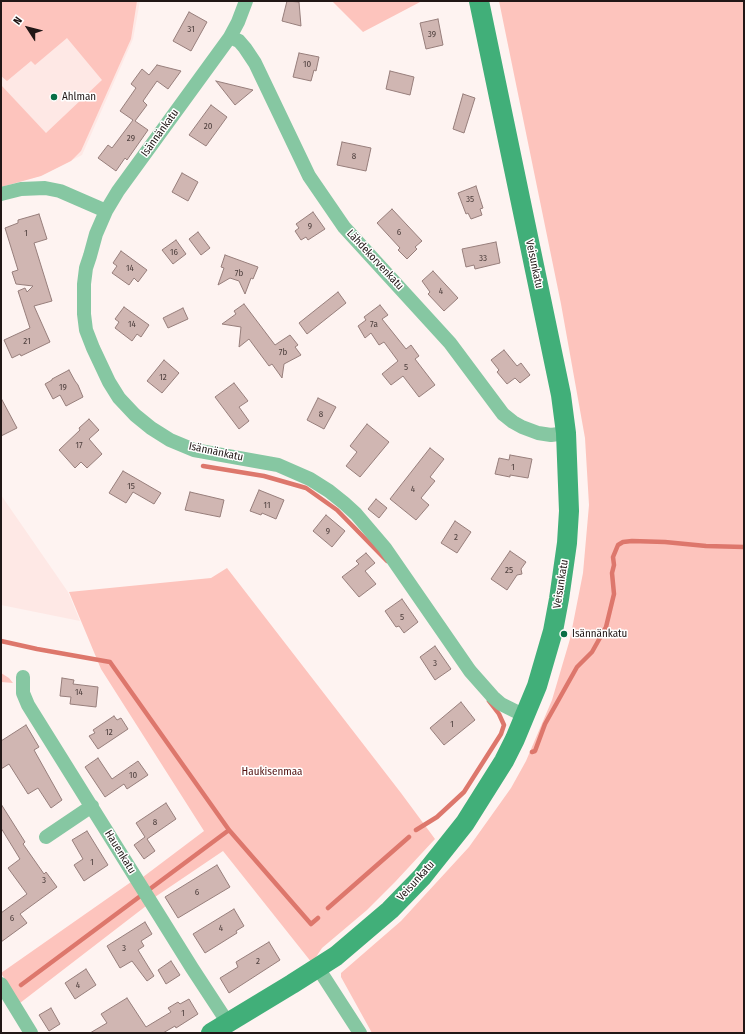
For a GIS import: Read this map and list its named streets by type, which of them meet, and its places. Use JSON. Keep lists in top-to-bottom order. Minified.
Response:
{"streets":{"street":["Isännänkatu","Lähdekorvenkatu","Veisunkatu","Hauenkatu"]},"crossings":[["Isännänkatu","Lähdekorvenkatu"],["Isännänkatu","Veisunkatu"],["Lähdekorvenkatu","Veisunkatu"],["Veisunkatu","Hauenkatu"]],"parks":["Haukisenmaa"],"places":["Ahlman","Isännänkatu"],"house_numbers":["31","39","10","20","29","8","35","9","6","1","16","33","14","7b","4","14","7a","21","7b","5","12","19","8","17","1","15","4","11","9","2","25","5","3","14","1","12","10","8","1","3","6","6","4","3","2","4","1"],"north":"top left"}
